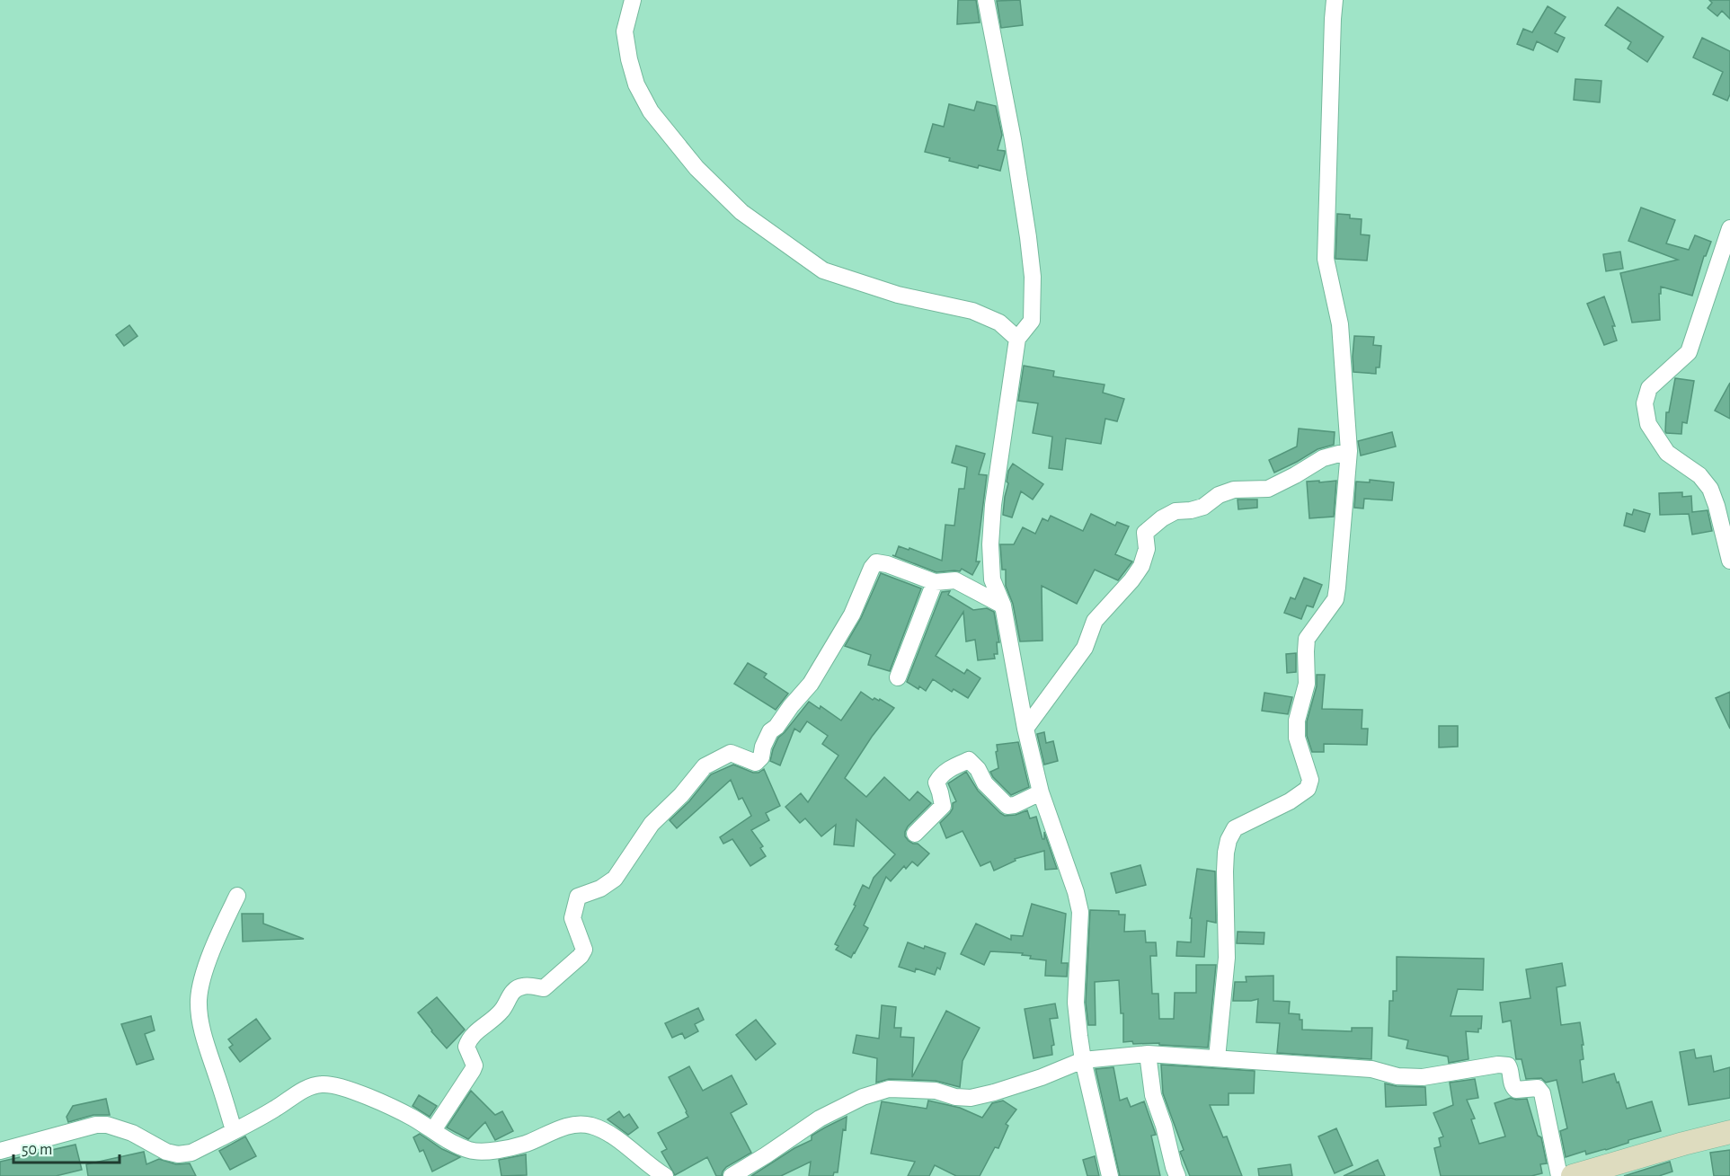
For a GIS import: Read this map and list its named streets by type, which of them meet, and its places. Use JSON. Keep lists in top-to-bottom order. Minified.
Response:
{"scale_bar":"50 m"}
